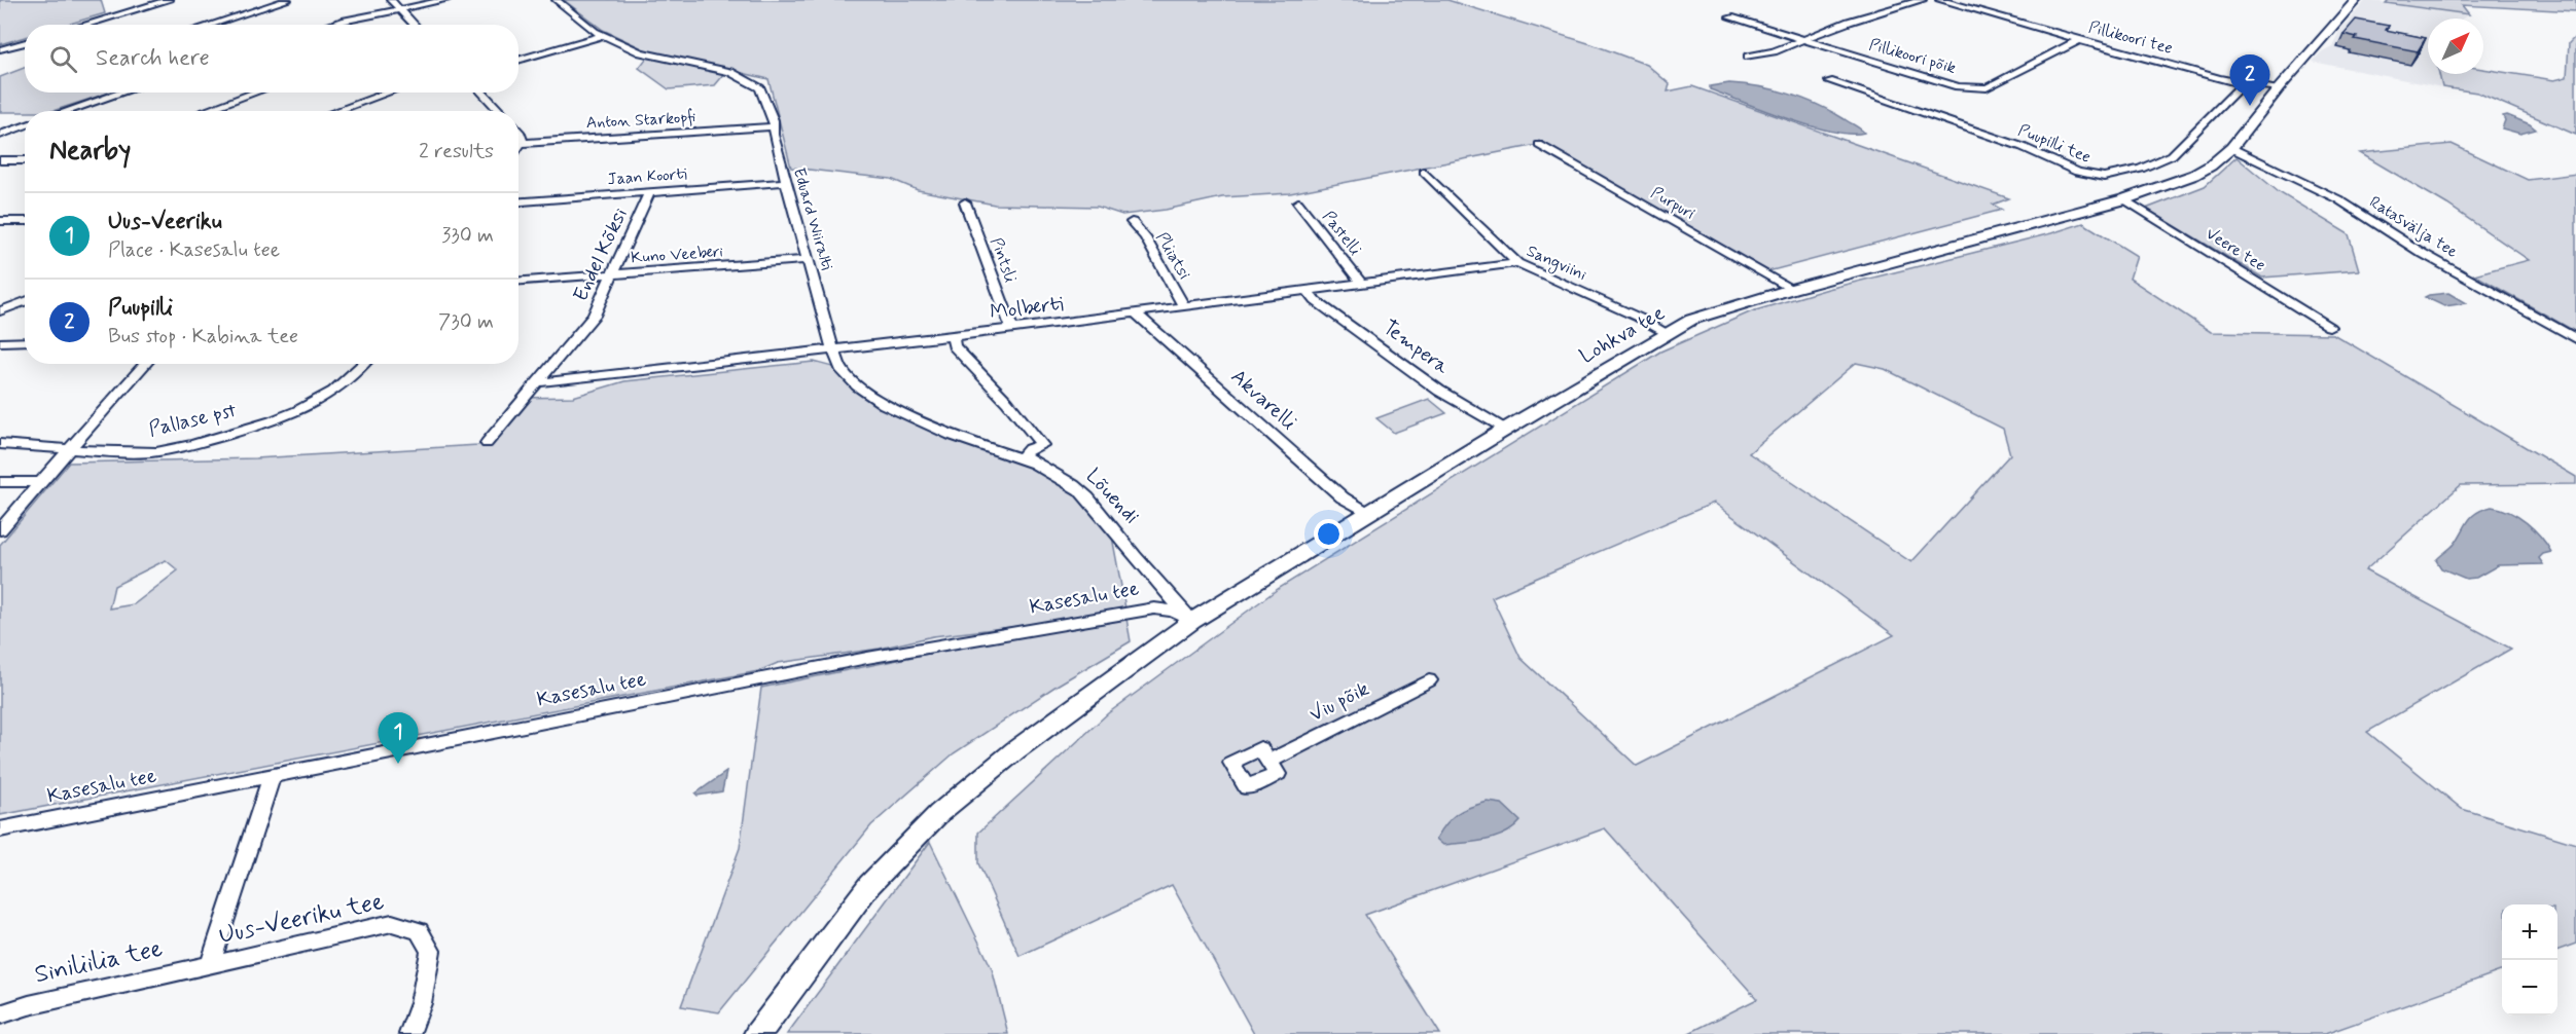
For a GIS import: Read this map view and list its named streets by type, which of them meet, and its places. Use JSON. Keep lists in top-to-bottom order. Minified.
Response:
{"streets":{"street":["Pillikoori tee","Pillikoori põik","Anton Starkopfi","Puupilli tee","Jaan Koorti","Purpuri","Eduard Wiiralti","Ratasvälja tee","Pastelli","Veere tee","Endel Kõksi","Kuno Veeberi","Pliiatsi","Pintsli","Sangviini","Molberti","Lohkva tee","Tempera","Akvarelli","Pallase pst","Lõuendi","Kasesalu tee","Viu põik","Uus-Veeriku tee","Siniliilia tee"]},"crossings":[["Pillikoori tee","Pillikoori põik"],["Pillikoori tee","Puupilli tee"],["Pillikoori tee","Lohkva tee"],["Anton Starkopfi","Eduard Wiiralti"],["Jaan Koorti","Eduard Wiiralti"],["Jaan Koorti","Endel Kõksi"],["Purpuri","Lohkva tee"],["Eduard Wiiralti","Kuno Veeberi"],["Eduard Wiiralti","Molberti"],["Eduard Wiiralti","Lõuendi"],["Ratasvälja tee","Lohkva tee"],["Pastelli","Molberti"],["Veere tee","Lohkva tee"],["Endel Kõksi","Kuno Veeberi"],["Endel Kõksi","Molberti"],["Pliiatsi","Molberti"],["Pintsli","Molberti"],["Sangviini","Molberti"],["Sangviini","Lohkva tee"],["Molberti","Tempera"],["Molberti","Akvarelli"],["Lohkva tee","Tempera"],["Lohkva tee","Akvarelli"],["Lohkva tee","Lõuendi"],["Lohkva tee","Kasesalu tee"],["Lõuendi","Kasesalu tee"],["Kasesalu tee","Uus-Veeriku tee"],["Uus-Veeriku tee","Siniliilia tee"]],"north":"top right","page":{"search":"Search here","pins":["2","1"],"heading":["Nearby","2 results"],"list":[{"mark":"1","name":"Uus-Veeriku","note":"Place · Kasesalu tee","value":"330 m"},{"mark":"2","name":"Puupilli","note":"Bus stop · Kabina tee","value":"730 m"}],"map_buttons":["+","−"]}}
